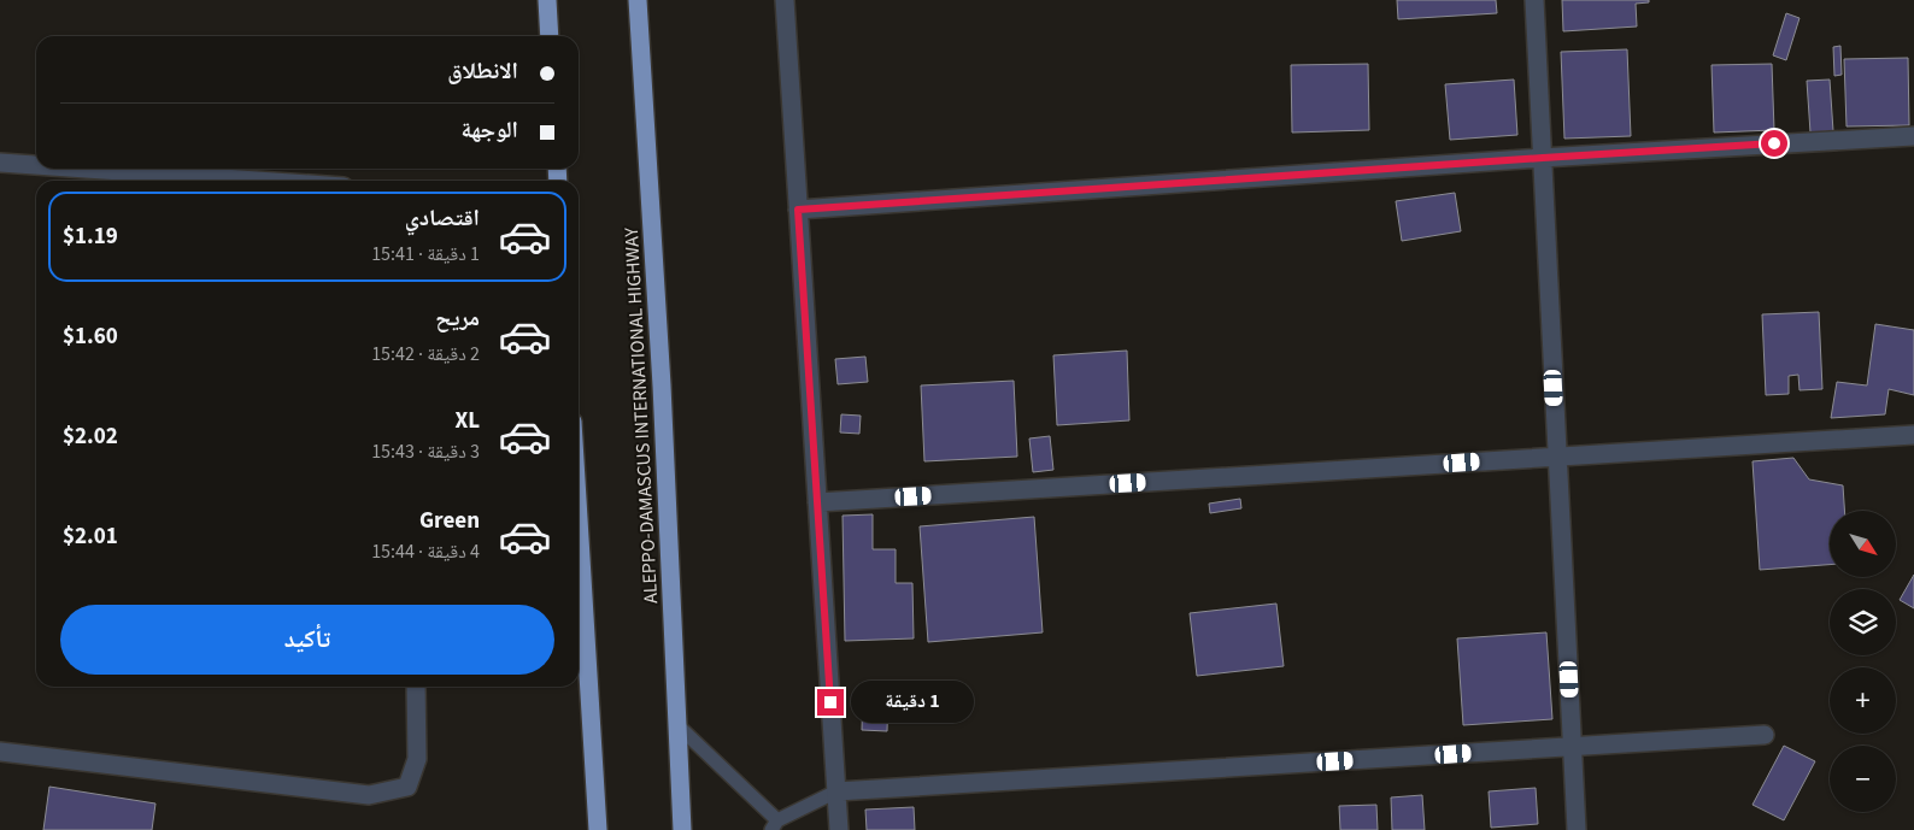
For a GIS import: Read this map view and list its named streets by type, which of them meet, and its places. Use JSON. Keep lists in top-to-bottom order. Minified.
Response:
{"streets":{"highway":["ALEPPO-DAMASCUS INTERNATIONAL HIGHWAY"]},"north":"bottom right","page":{"banner":["الانطلاق","الوجهة"],"list":[{"name":"اقتصادي","note":"1 دقيقة · 15:41","value":"$1.19"},{"name":"مريح","note":"2 دقيقة · 15:42","value":"$1.60"},{"name":"XL","note":"3 دقيقة · 15:43","value":"$2.02"},{"name":"Green","note":"4 دقيقة · 15:44","value":"$2.01"}],"map_buttons":["+","−"],"buttons":"تأكيد","bubble":"1 دقيقة"}}
